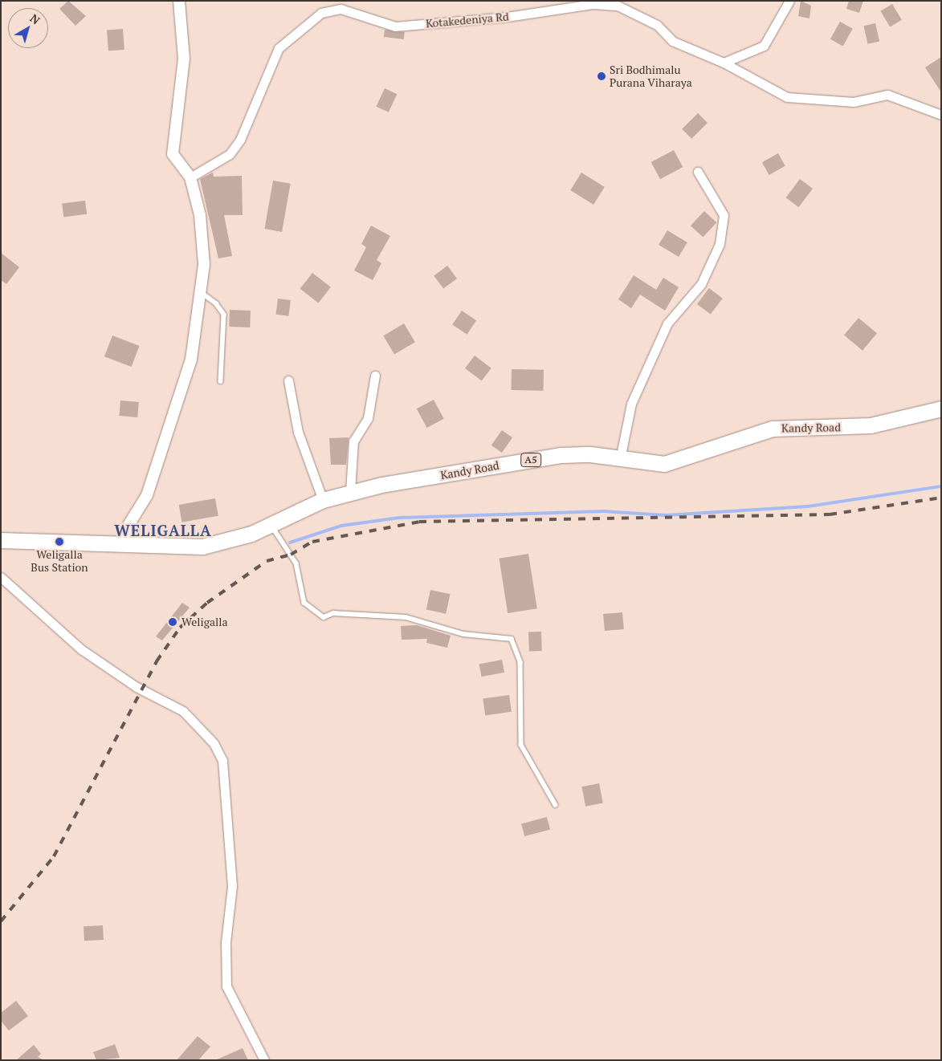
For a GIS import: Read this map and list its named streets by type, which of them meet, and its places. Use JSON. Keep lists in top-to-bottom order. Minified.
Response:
{"streets":{"highway":["Kandy Road","A5"],"street":["Kotakedeniya Rd"]},"districts":["WELIGALLA"],"places":["Sri Bodhimalu Purana Viharaya","Weligalla Bus Station","Weligalla"],"north":"top right"}
